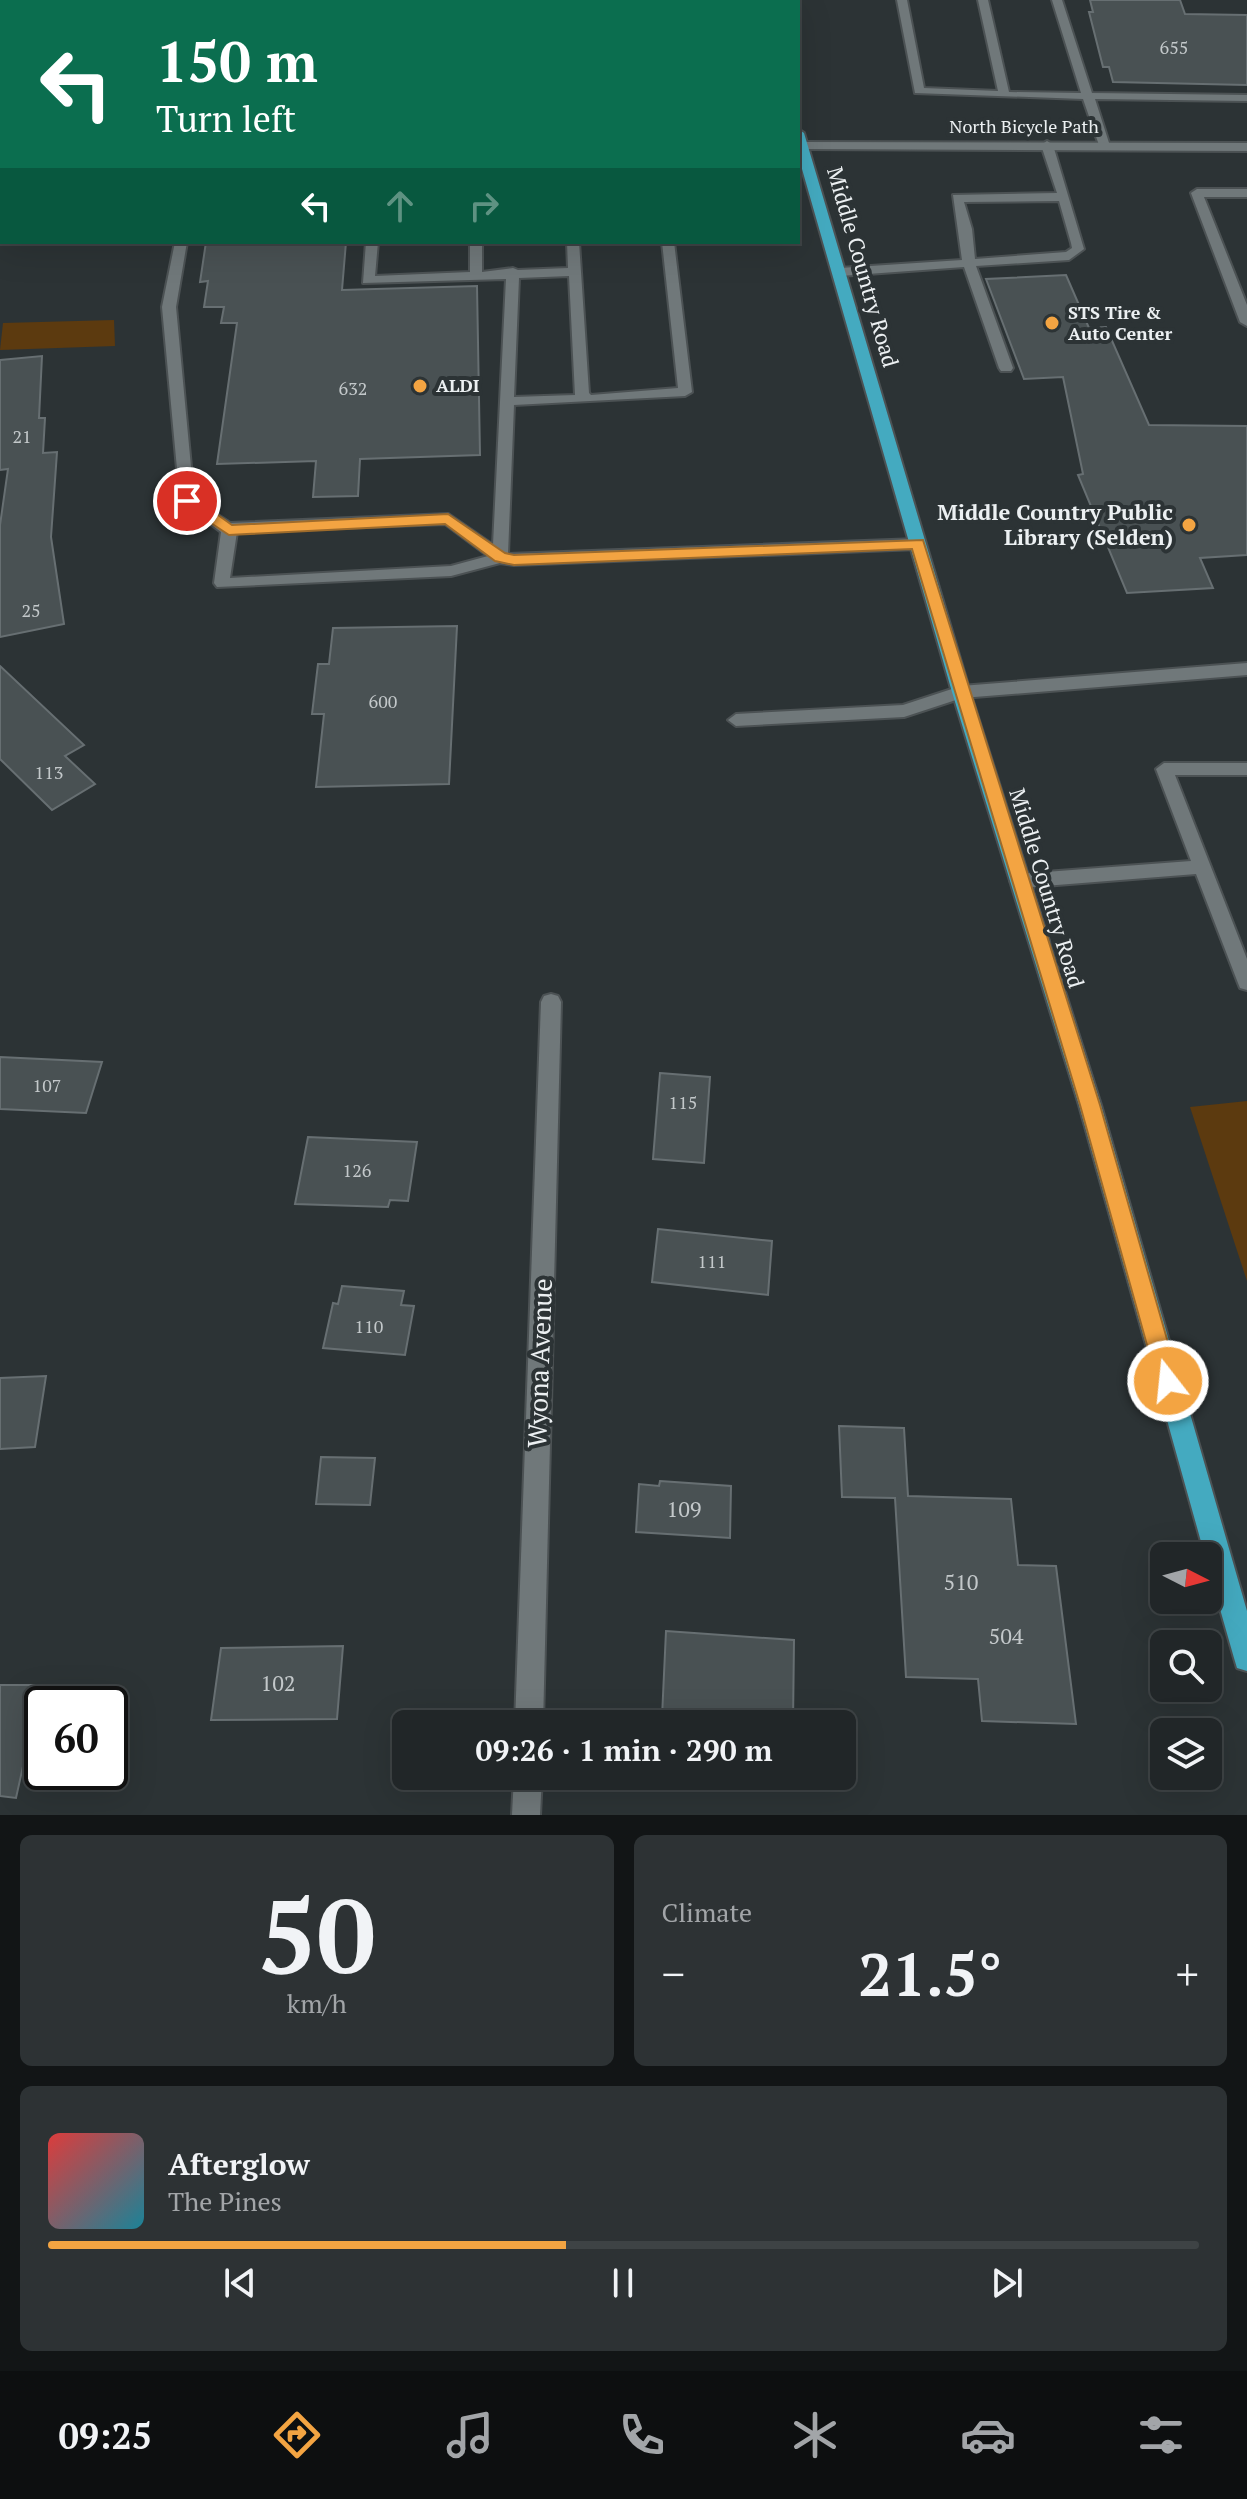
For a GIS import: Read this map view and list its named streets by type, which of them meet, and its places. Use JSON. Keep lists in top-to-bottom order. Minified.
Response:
{"streets":{"main road":["Middle Country Road"],"street":["North Bicycle Path","Wyona Avenue"]},"places":["STS Tire & Auto Center","ALDI","Middle Country Public Library (Selden)"],"house_numbers":["655","632","21","25","600","113","107","115","126","111","110","109","510","504","102"],"north":"right","page":{"turn":["150 m","Turn left"],"limit":"60","trip":"09:26 · 1 min · 290 m","tile":[["50","km/h"],"Climate"],"heat":["−","21.5°","+"],"song":["Afterglow","The Pines"],"tabs":"09:25"}}
